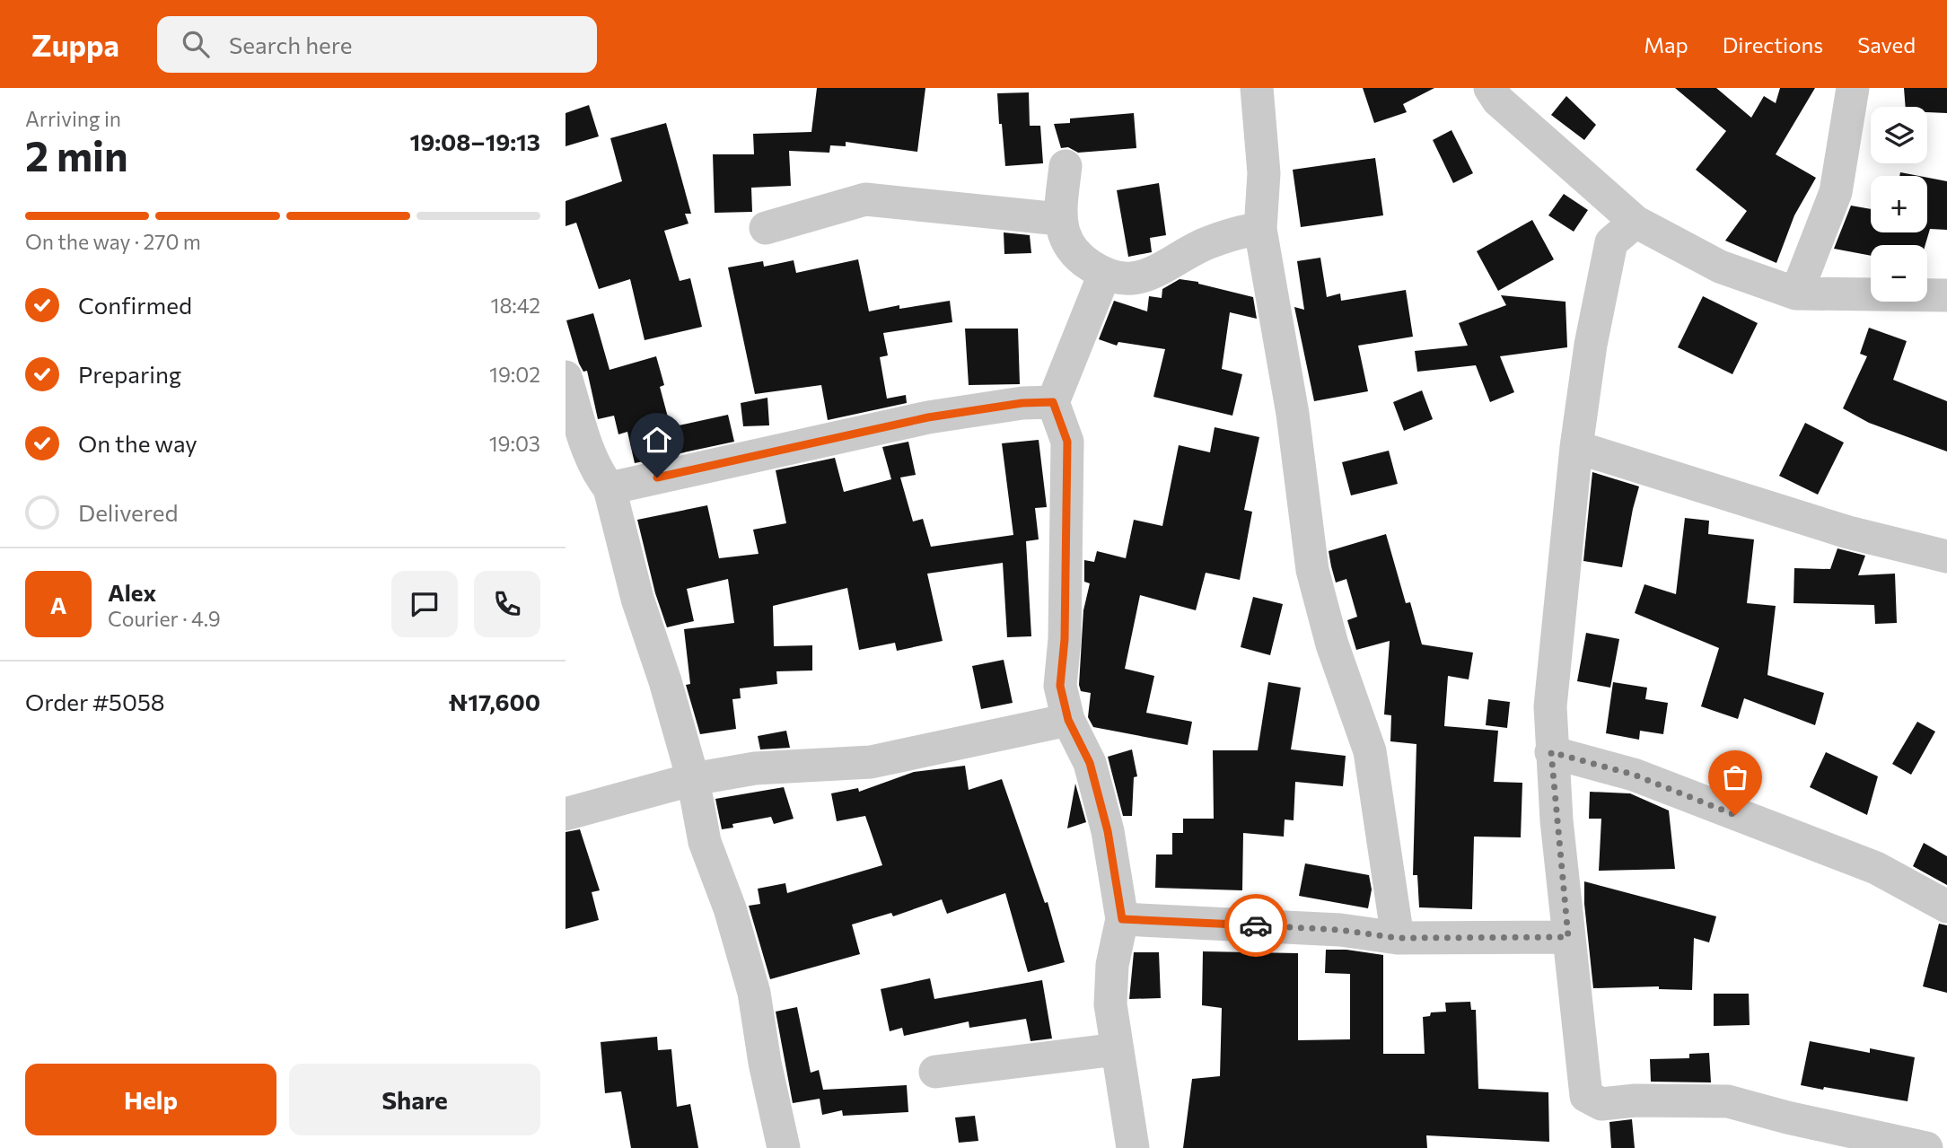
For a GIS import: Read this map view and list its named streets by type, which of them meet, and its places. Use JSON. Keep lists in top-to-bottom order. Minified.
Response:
{"page":{"header":"Zuppa","search":"Search here","nav":["Map","Directions","Saved"],"heading":["2 min","Arriving in","19:08–19:13"],"panel":["Alex","Courier · 4.9","Order #5058","₦17,600"],"map_buttons":["+","−"],"bar":"On the way · 270 m","list":[["Confirmed","18:42"],["Preparing","19:02"],["On the way","19:03"],"Delivered"],"round":"A","buttons":["Help","Share"]}}
